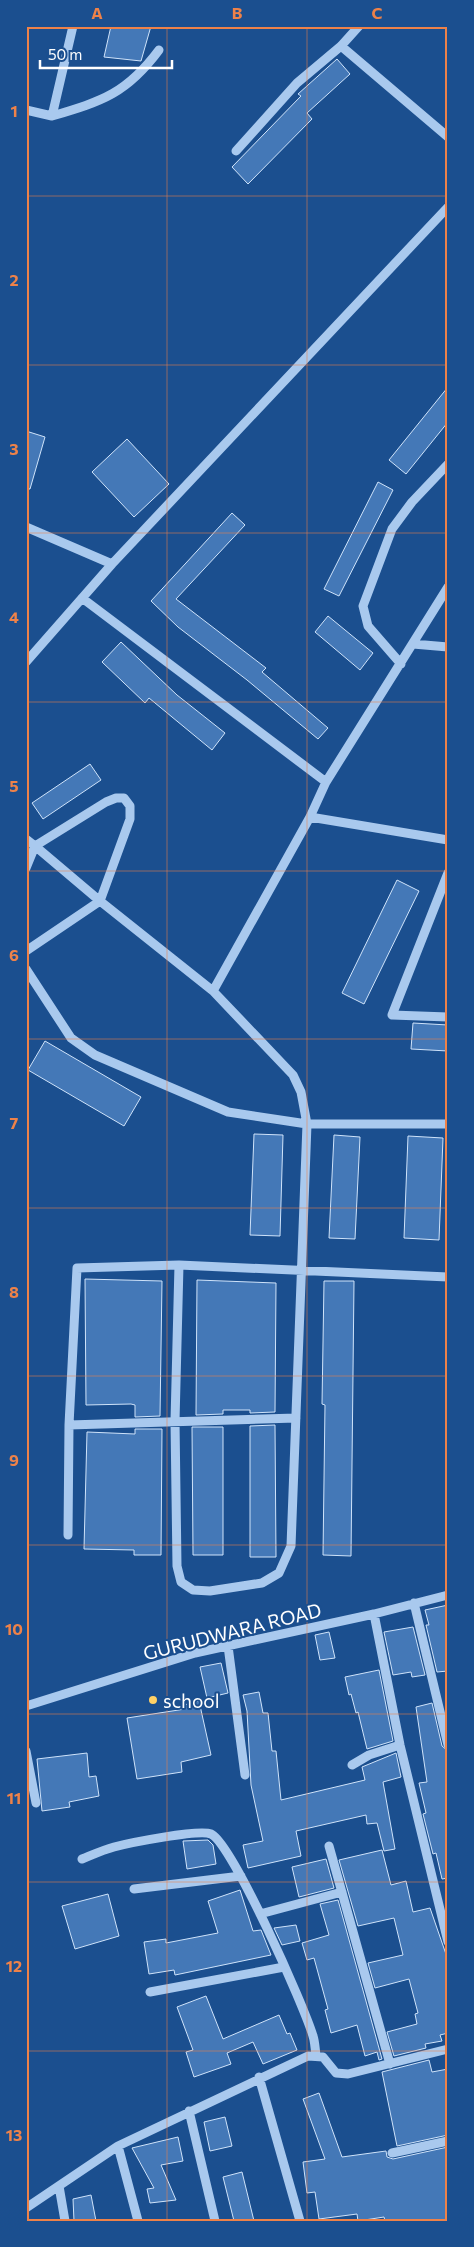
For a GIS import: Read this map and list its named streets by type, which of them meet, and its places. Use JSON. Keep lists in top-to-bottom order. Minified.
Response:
{"streets":{"street":["GURUDWARA ROAD"]},"places":["school"],"scale_bar":"50 m","grid":{"columns":["A","B","C"],"rows":["1","2","3","4","5","6","7","8","9","10","11","12","13"]}}
